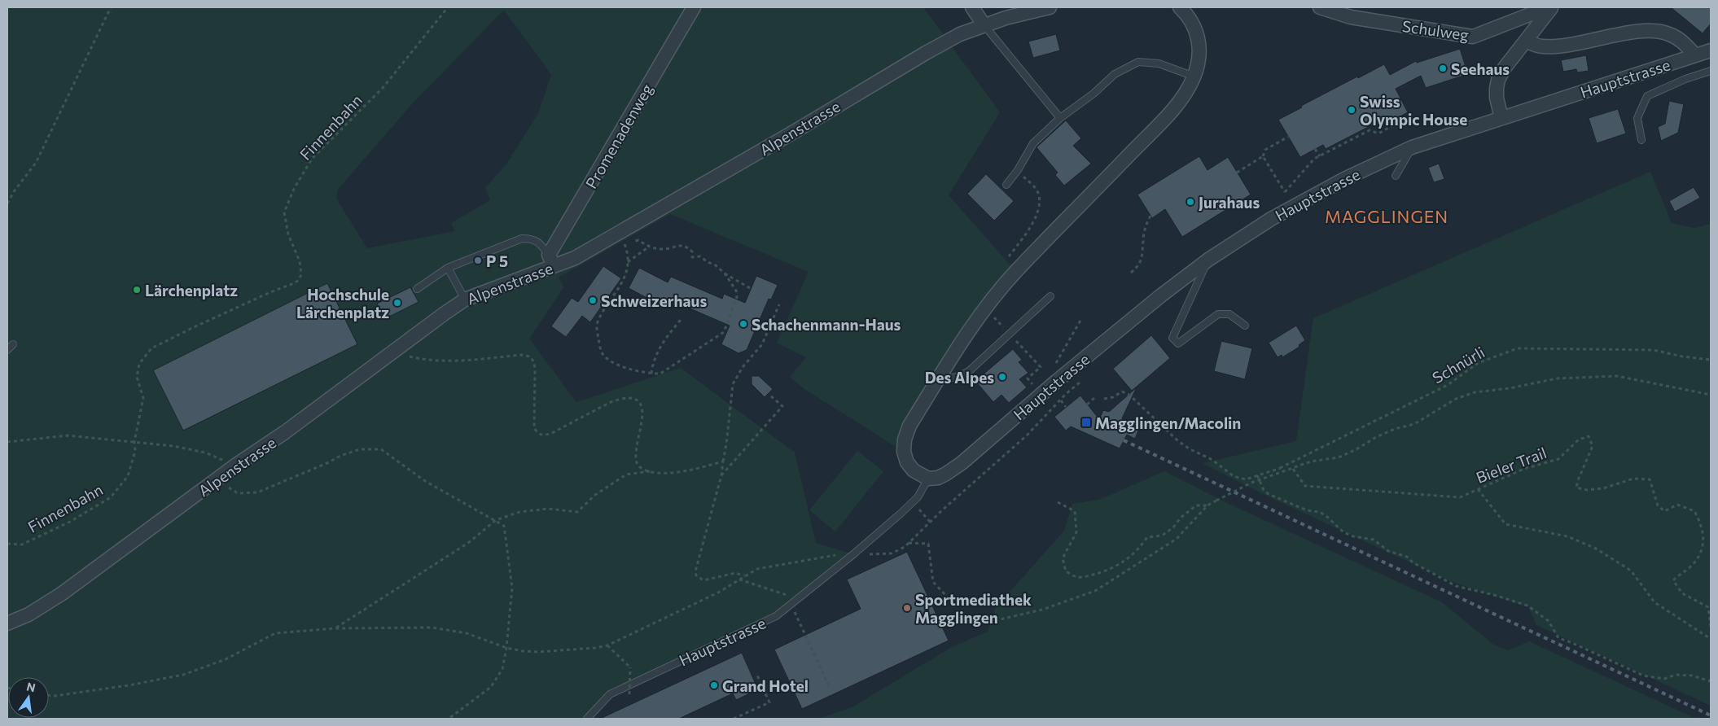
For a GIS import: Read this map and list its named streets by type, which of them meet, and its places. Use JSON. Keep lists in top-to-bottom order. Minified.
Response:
{"streets":{"street":["Schulweg","Hauptstrasse","Alpenstrasse","Promenadenweg"],"path":["Finnenbahn","Schnürli","Bieler Trail"]},"crossings":[["Alpenstrasse","Promenadenweg"]],"districts":["MAGGLINGEN"],"places":{"other":["Seehaus","Swiss Olympic House","Jurahaus","P 5","Lärchenplatz","Schweizerhaus","Hochschule Lärchenplatz","Schachenmann-Haus","Des Alpes","Sportmediathek Magglingen","Grand Hotel"],"transit":["Magglingen/Macolin"]},"north":"top"}
